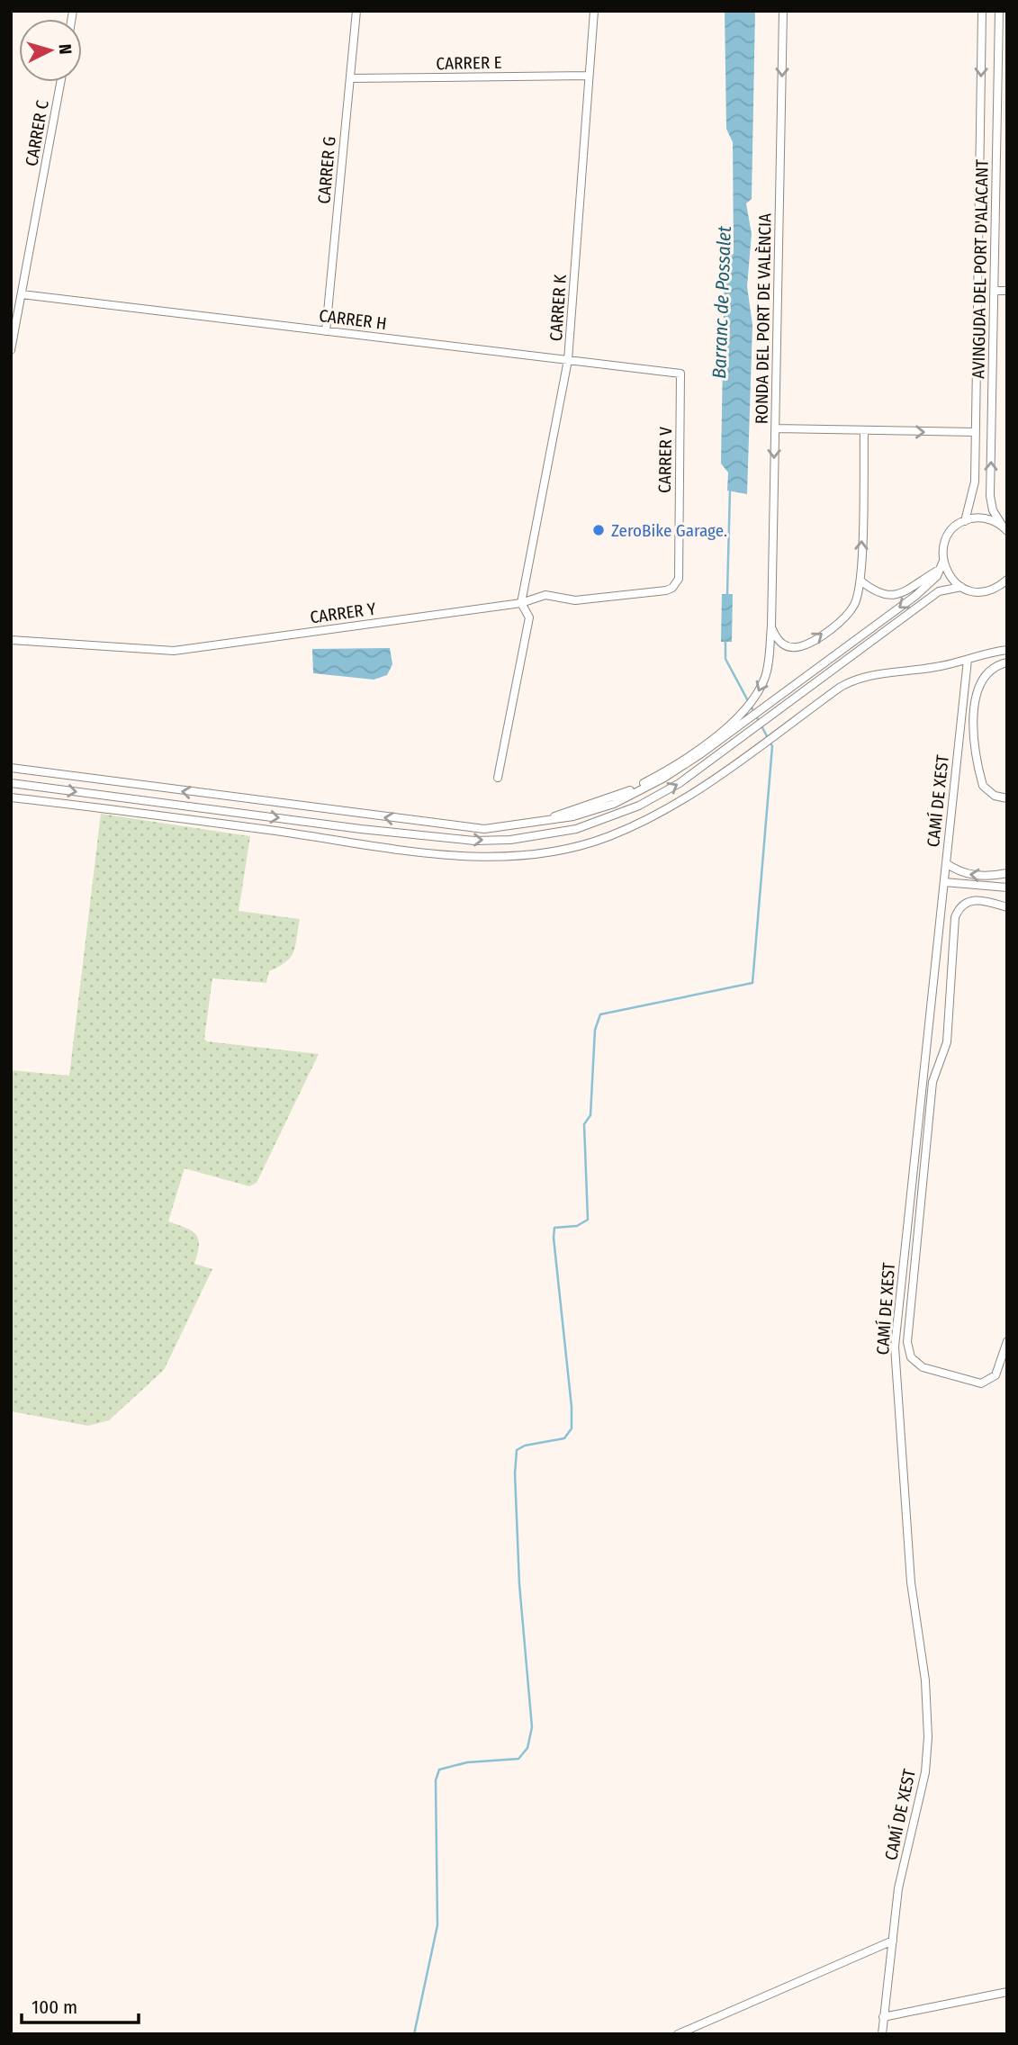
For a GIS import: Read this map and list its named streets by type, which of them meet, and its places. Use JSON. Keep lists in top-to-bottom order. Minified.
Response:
{"streets":{"street":["CARRER E","CARRER C","CARRER G","AVINGUDA DEL PORT D'ALACANT","CARRER K","RONDA DEL PORT DE VALÈNCIA","CARRER H","CARRER V","CARRER Y","CAMÍ DE XEST"]},"crossings":[["CARRER E","CARRER G"],["CARRER E","CARRER K"],["CARRER C","CARRER H"],["CARRER G","CARRER H"],["CARRER K","CARRER H"],["CARRER K","CARRER Y"],["CARRER H","CARRER V"],["CARRER V","CARRER Y"]],"one_way":["RONDA DEL PORT DE VALÈNCIA"],"water":["Barranc de Possalet"],"places":["ZeroBike Garage."],"scale_bar":"100 m","north":"right"}
